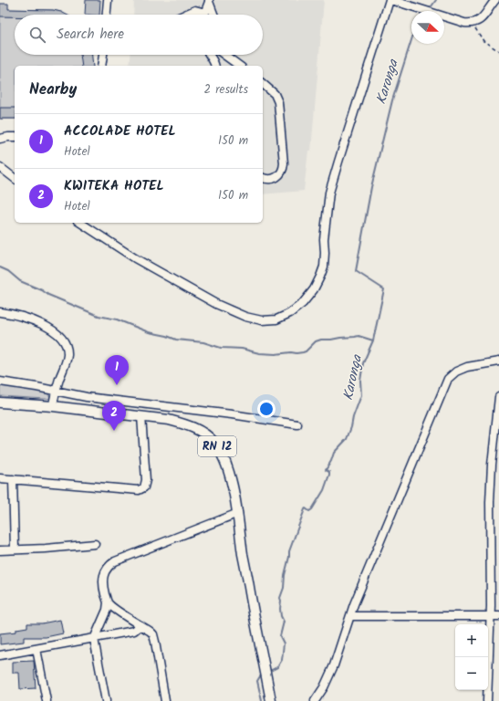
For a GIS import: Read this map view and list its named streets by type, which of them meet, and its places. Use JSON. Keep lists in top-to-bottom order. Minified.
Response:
{"streets":{"main road":["RN 12"]},"water":["Karonga"],"north":"right","page":{"search":"Search here","heading":["Nearby","2 results"],"list":[{"mark":"1","name":"ACCOLADE HOTEL","note":"Hotel","value":"150 m"},{"mark":"2","name":"KWITEKA HOTEL","note":"Hotel","value":"150 m"}],"pins":["1","2"],"map_buttons":["+","−"]}}
